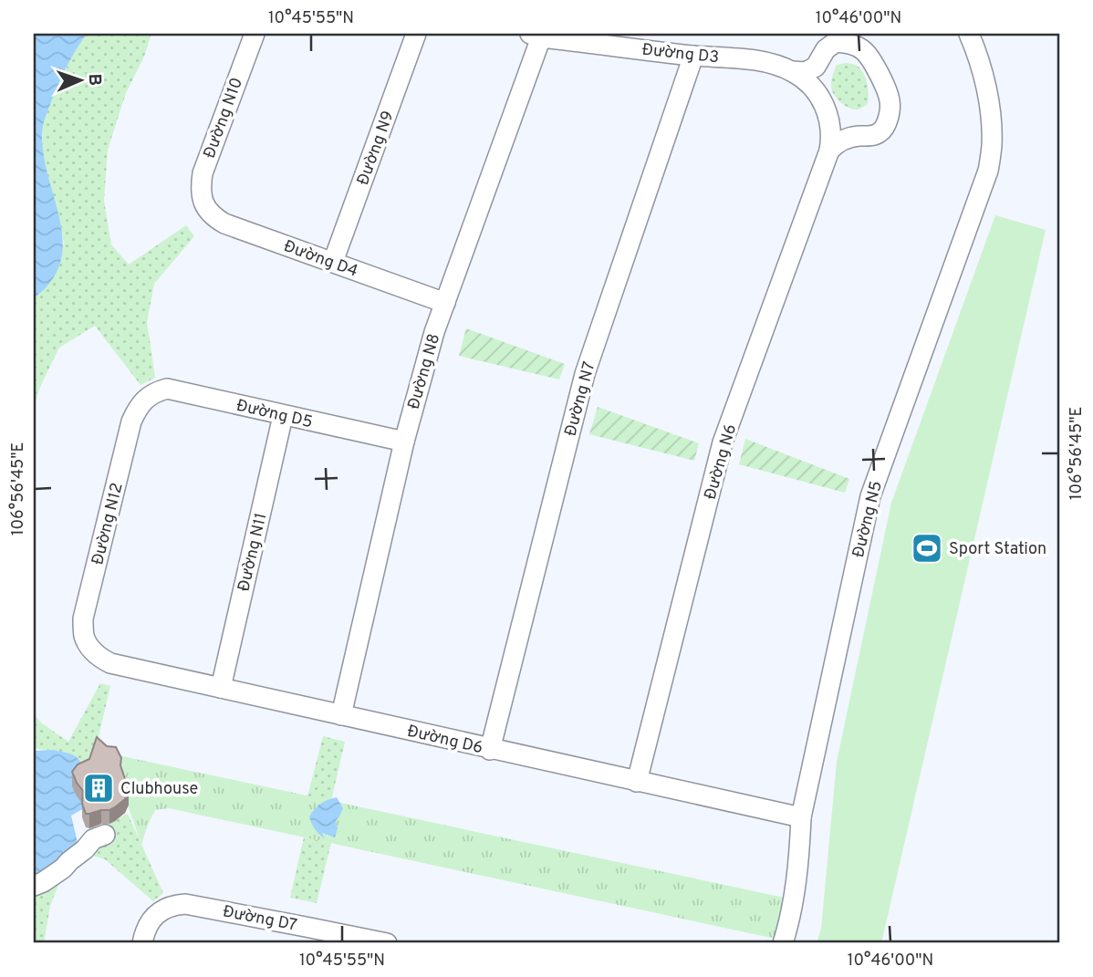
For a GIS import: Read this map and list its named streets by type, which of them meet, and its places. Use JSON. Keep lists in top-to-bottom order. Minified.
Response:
{"streets":{"street":["Đường D3","Đường N10","Đường N9","Đường D4","Đường N8","Đường N7","Đường D5","Đường N6","Đường N5","Đường N12","Đường N11","Đường D6","Đường D7"]},"crossings":[["Đường D3","Đường N8"],["Đường D3","Đường N7"],["Đường D3","Đường N6"],["Đường N10","Đường D4"],["Đường N9","Đường D4"],["Đường D4","Đường N8"],["Đường N8","Đường D5"],["Đường N8","Đường D6"],["Đường N7","Đường D6"],["Đường D5","Đường N12"],["Đường D5","Đường N11"],["Đường N6","Đường D6"],["Đường N5","Đường D6"],["Đường N12","Đường D6"],["Đường N11","Đường D6"]],"places":{"sports":["Sport Station"],"building":["Clubhouse"]},"north":"right","coordinates":["10°45'55\"N","10°46'00\"N","106°56'45\"E"]}
